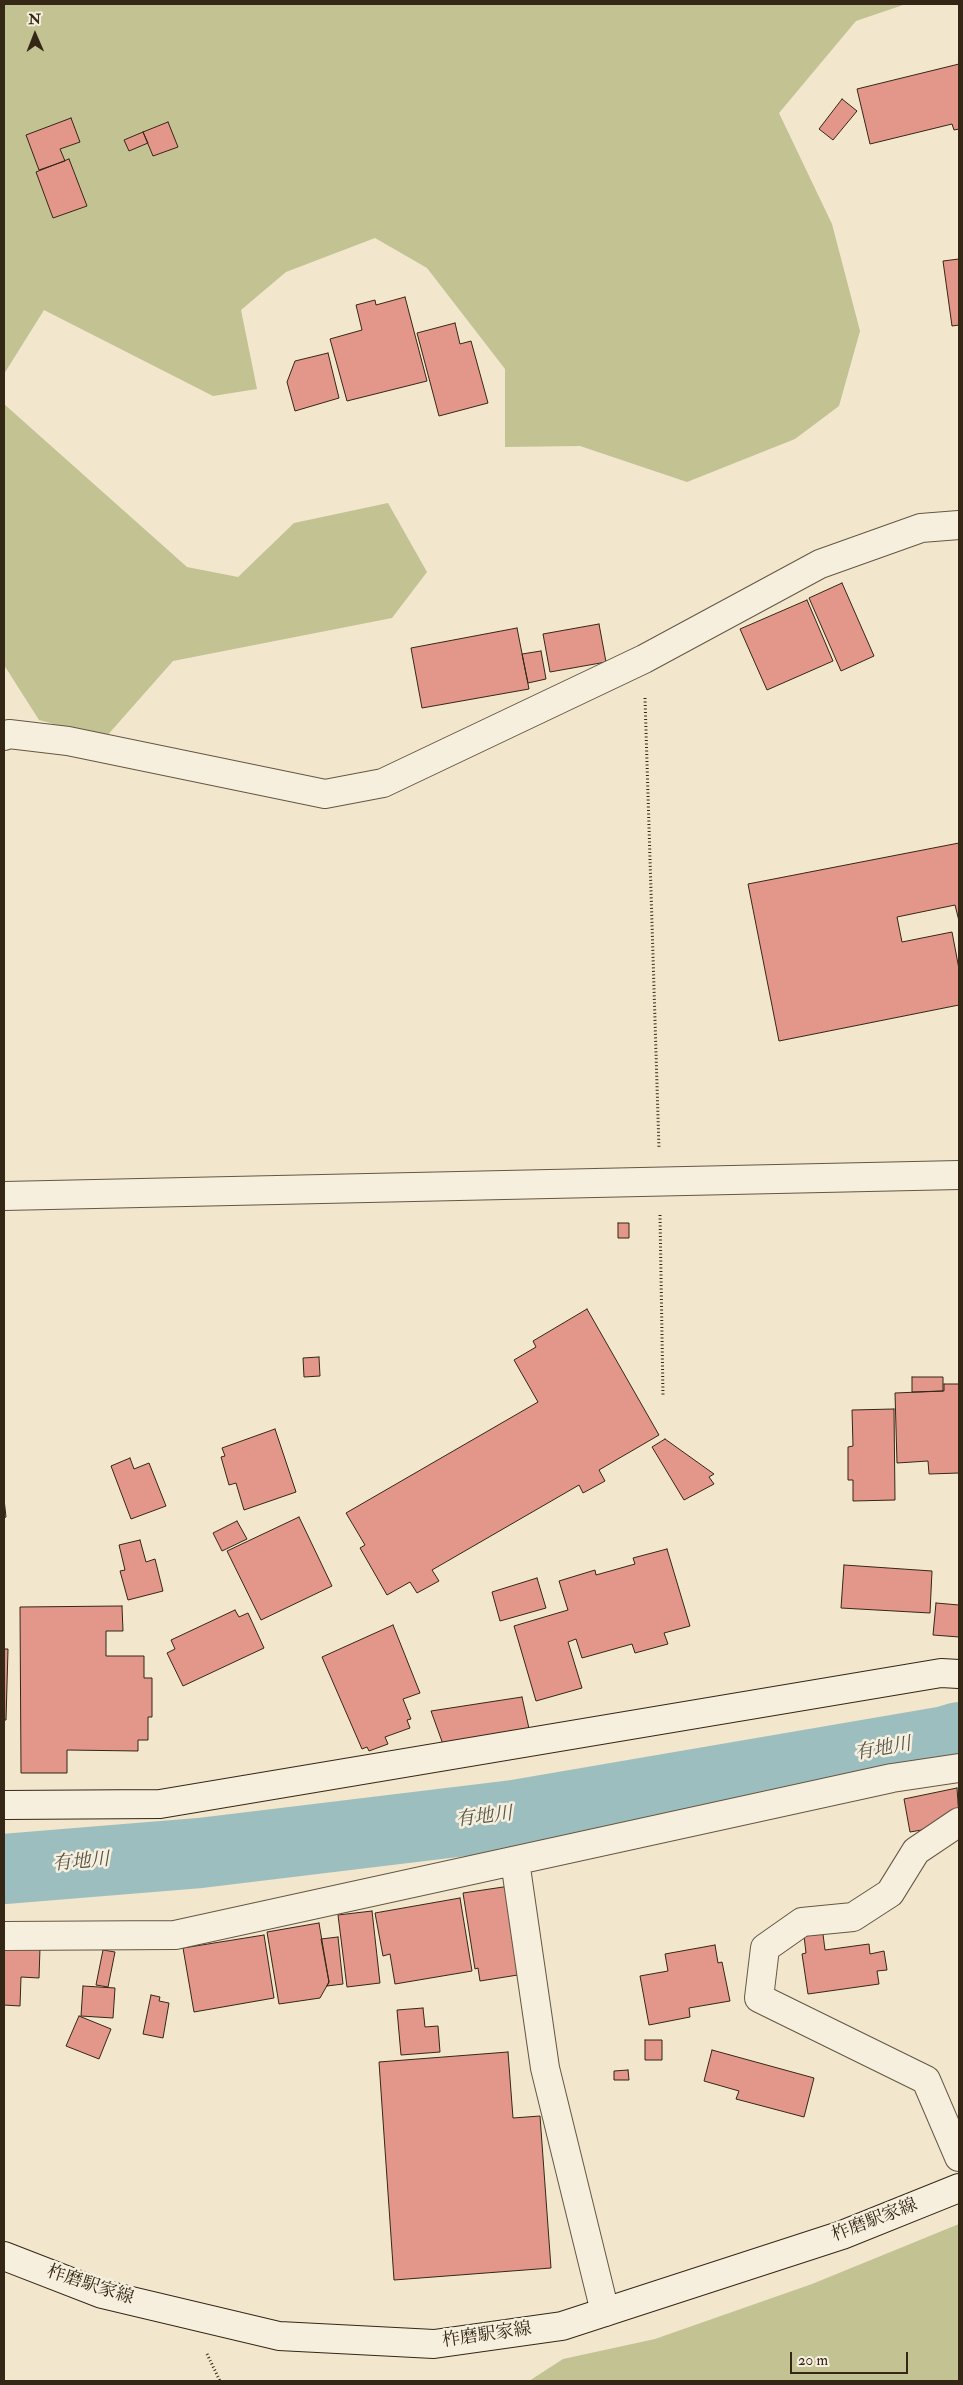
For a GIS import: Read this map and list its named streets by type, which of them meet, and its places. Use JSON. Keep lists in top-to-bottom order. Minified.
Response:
{"streets":{"street":["柞磨駅家線"]},"water":["有地川"],"scale_bar":"20 m","north":"top"}
